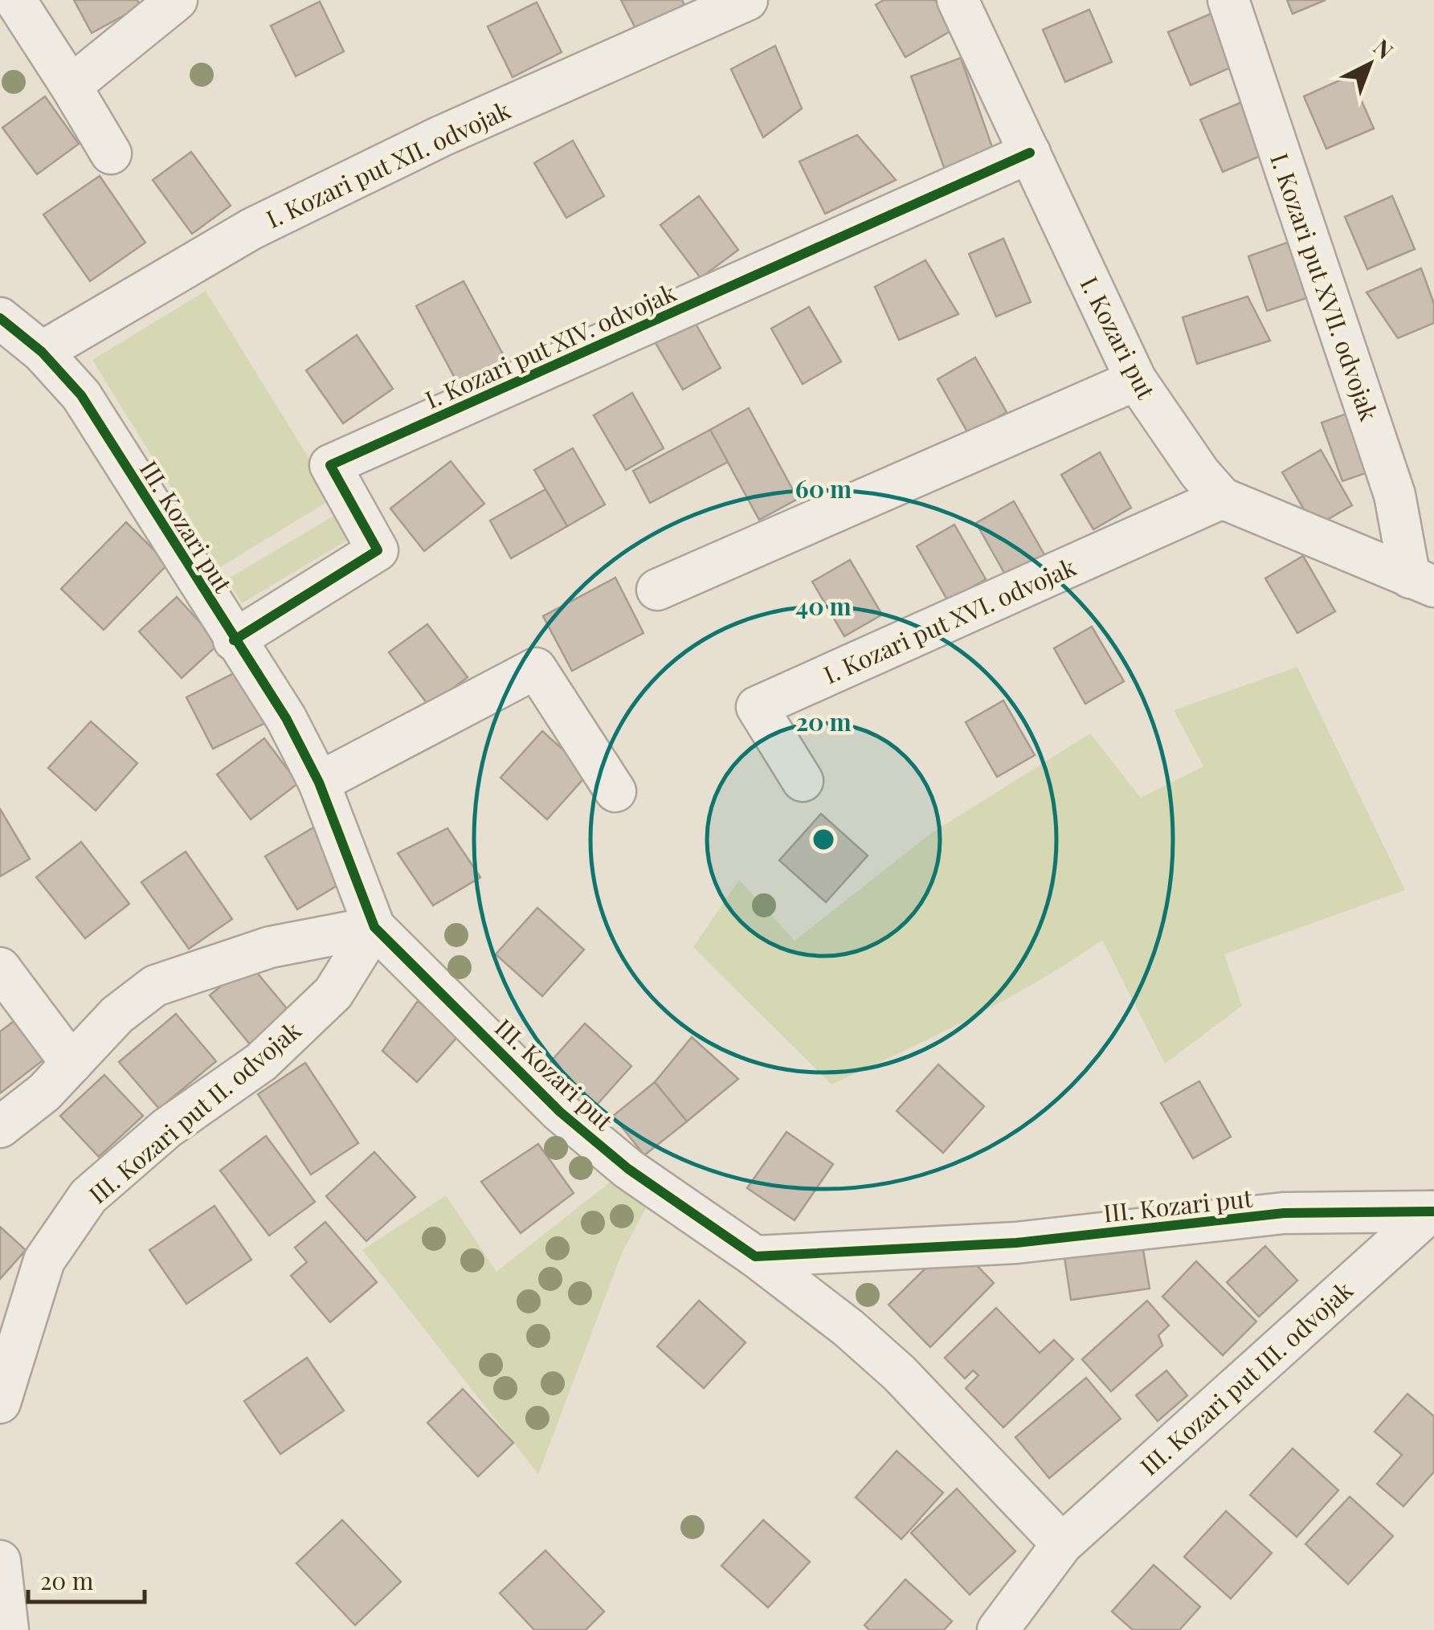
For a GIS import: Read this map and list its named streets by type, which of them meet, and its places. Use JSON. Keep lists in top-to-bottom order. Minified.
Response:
{"streets":{"street":["I. Kozari put XII. odvojak","I. Kozari put XVII. odvojak","I. Kozari put","I. Kozari put XIV. odvojak","III. Kozari put","I. Kozari put XVI. odvojak","III. Kozari put II. odvojak","III. Kozari put III. odvojak"]},"crossings":[["I. Kozari put XII. odvojak","III. Kozari put"],["I. Kozari put XVII. odvojak","I. Kozari put"],["I. Kozari put","I. Kozari put XIV. odvojak"],["I. Kozari put","I. Kozari put XVI. odvojak"],["I. Kozari put XIV. odvojak","III. Kozari put"],["III. Kozari put","III. Kozari put II. odvojak"],["III. Kozari put","III. Kozari put III. odvojak"]],"scale_bar":"20 m","north":"top right","rings":["60 m","40 m","20 m"]}
